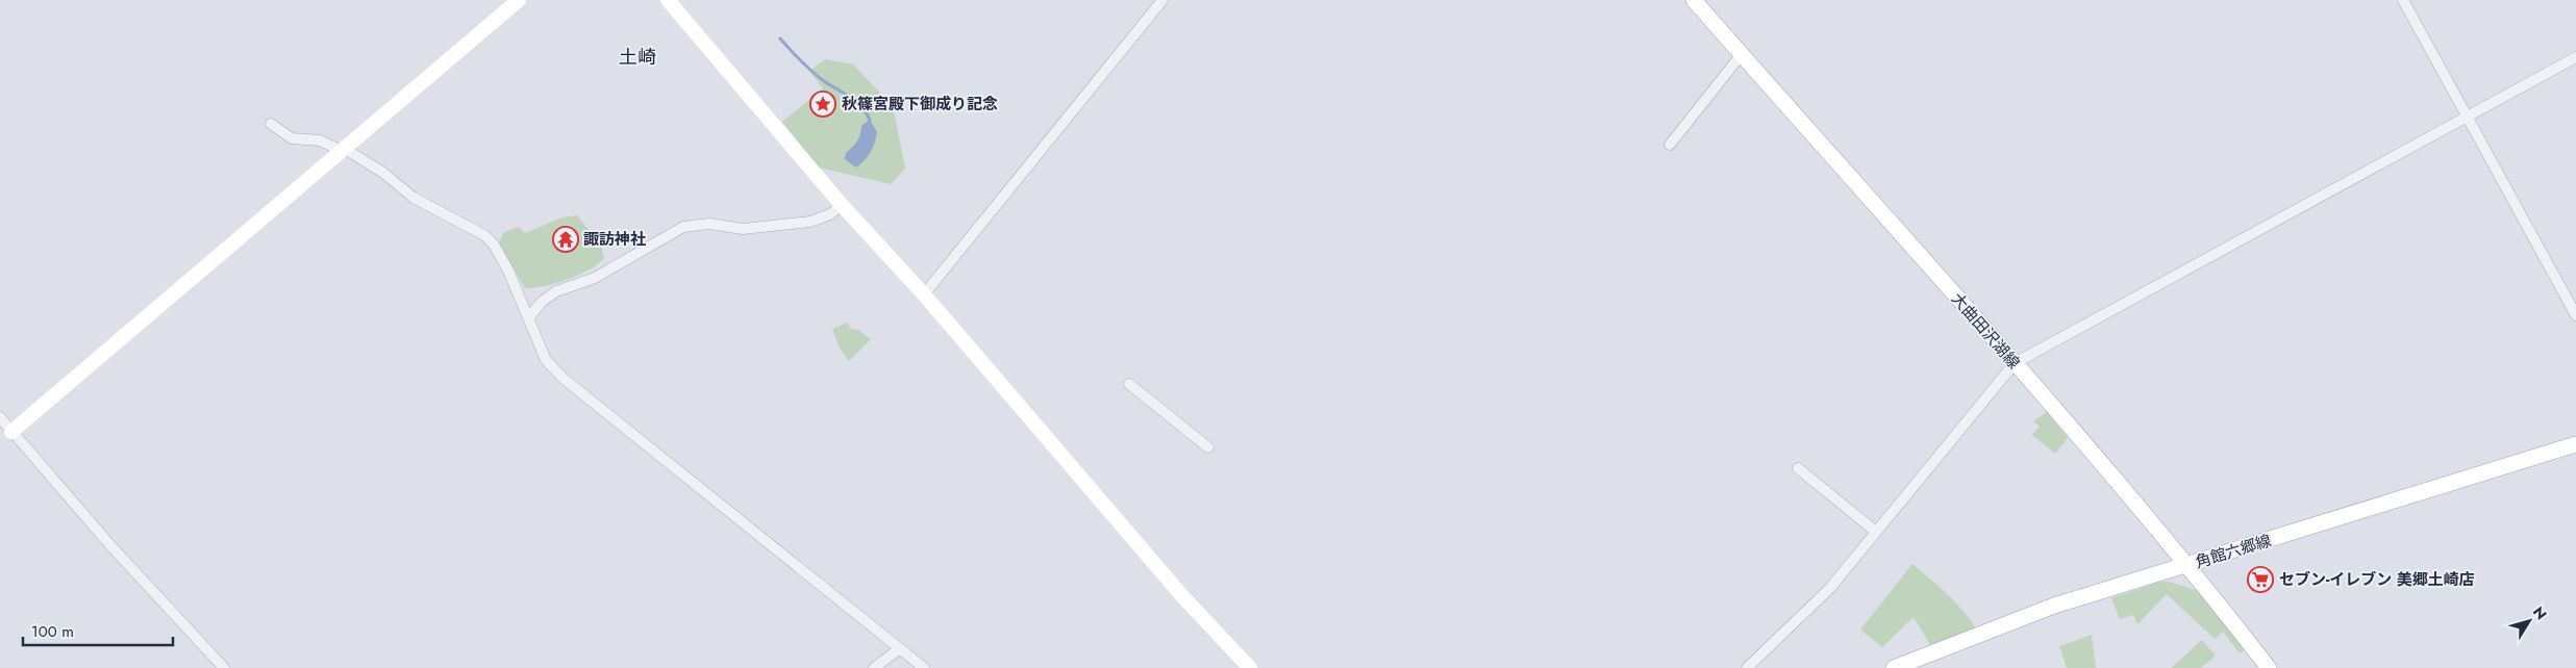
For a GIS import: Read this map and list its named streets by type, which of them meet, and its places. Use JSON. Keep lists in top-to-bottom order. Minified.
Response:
{"streets":{"main road":["大曲田沢湖線","角館六郷線"]},"crossings":[["大曲田沢湖線","角館六郷線"]],"districts":["土崎"],"places":{"place":["秋篠宮殿下御成り記念"],"temple":["諏訪神社"],"supermarket":["セブン-イレブン 美郷土崎店"]},"scale_bar":"100 m","north":"top right"}
